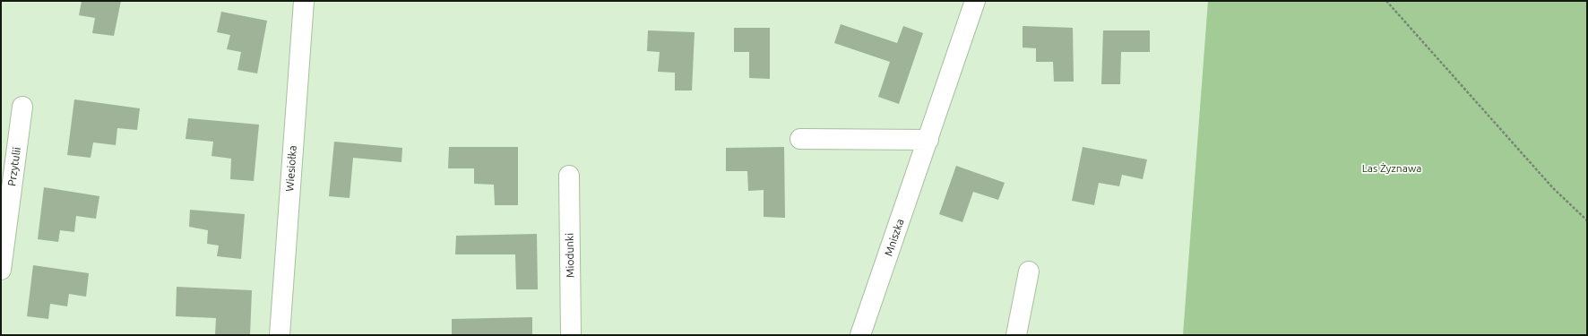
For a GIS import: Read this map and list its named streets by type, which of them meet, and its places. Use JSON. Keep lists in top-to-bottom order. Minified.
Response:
{"streets":{"street":["Przytulii","Wiesiołka","Mniszka","Miodunki"]},"parks":["Las Żyznawa"]}
